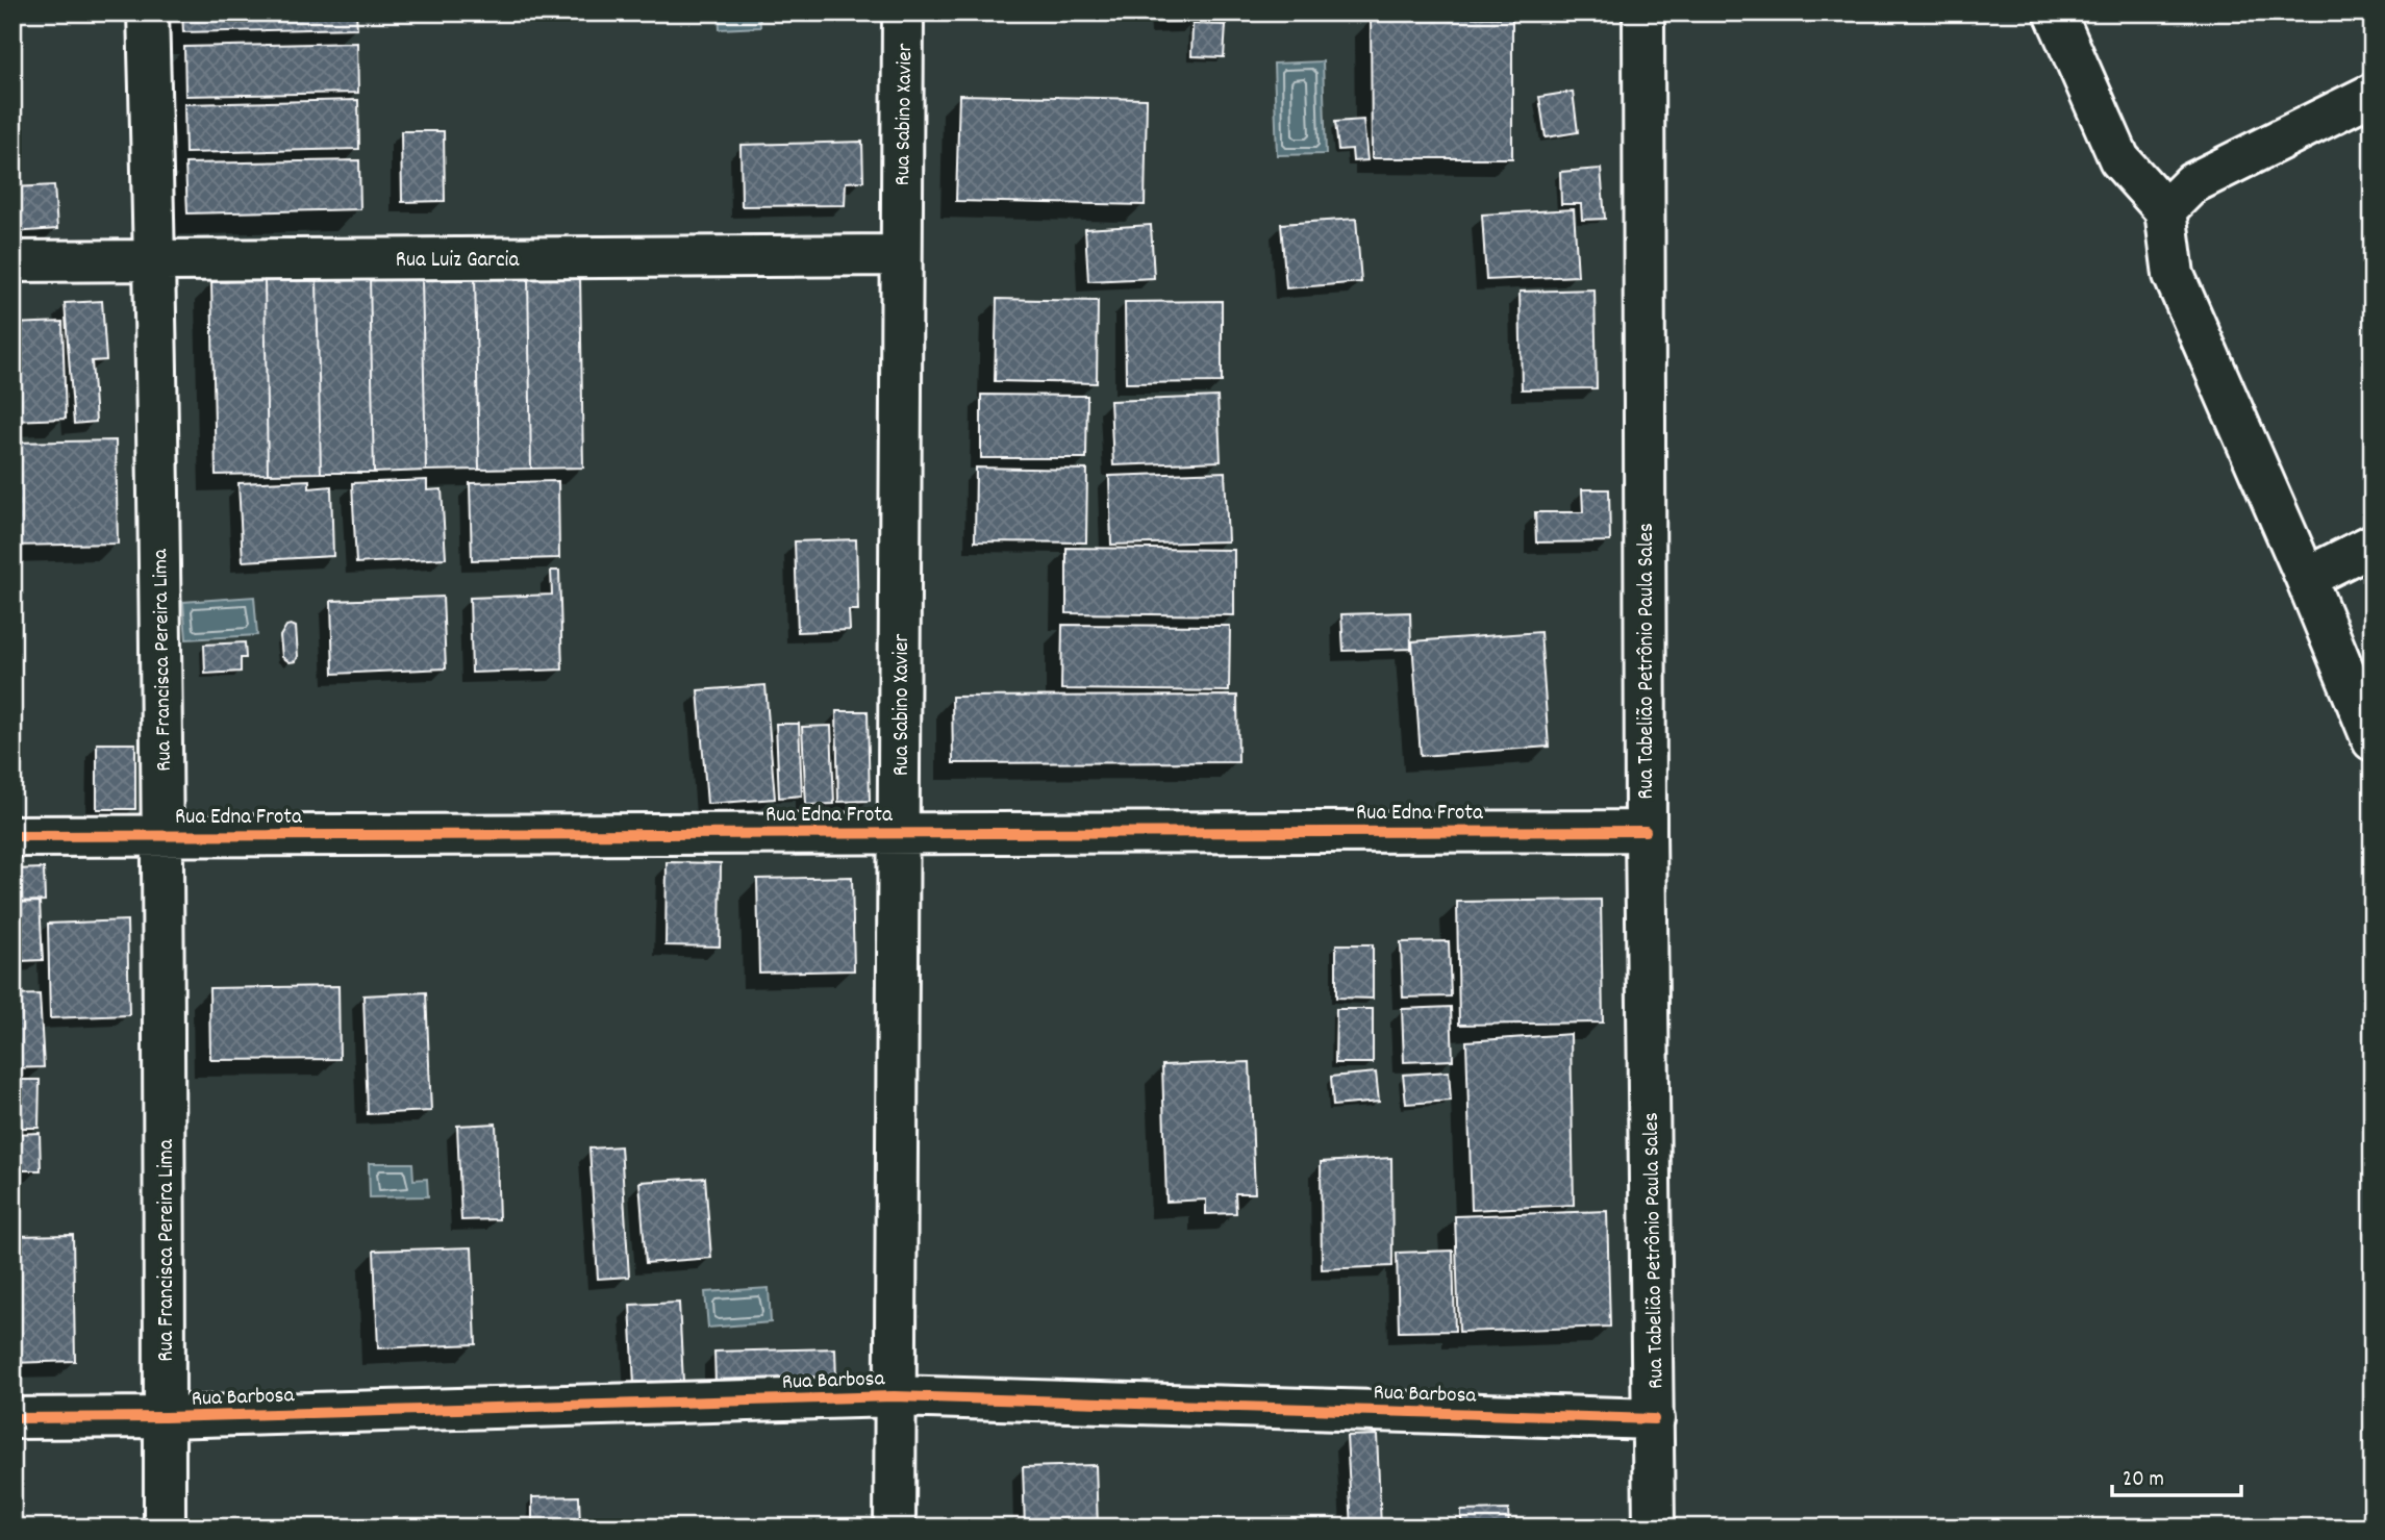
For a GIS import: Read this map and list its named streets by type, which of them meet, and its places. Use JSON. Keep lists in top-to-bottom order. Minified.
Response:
{"streets":{"street":["Rua Sabino Xavier","Rua Luiz Garcia","Rua Francisca Pereira Lima","Rua Tabelião Petrônio Paula Sales","Rua Edna Frota","Rua Barbosa"]},"crossings":[["Rua Sabino Xavier","Rua Luiz Garcia"],["Rua Sabino Xavier","Rua Edna Frota"],["Rua Sabino Xavier","Rua Barbosa"],["Rua Luiz Garcia","Rua Francisca Pereira Lima"],["Rua Francisca Pereira Lima","Rua Edna Frota"],["Rua Francisca Pereira Lima","Rua Barbosa"],["Rua Tabelião Petrônio Paula Sales","Rua Edna Frota"],["Rua Tabelião Petrônio Paula Sales","Rua Barbosa"]],"scale_bar":"20 m"}
